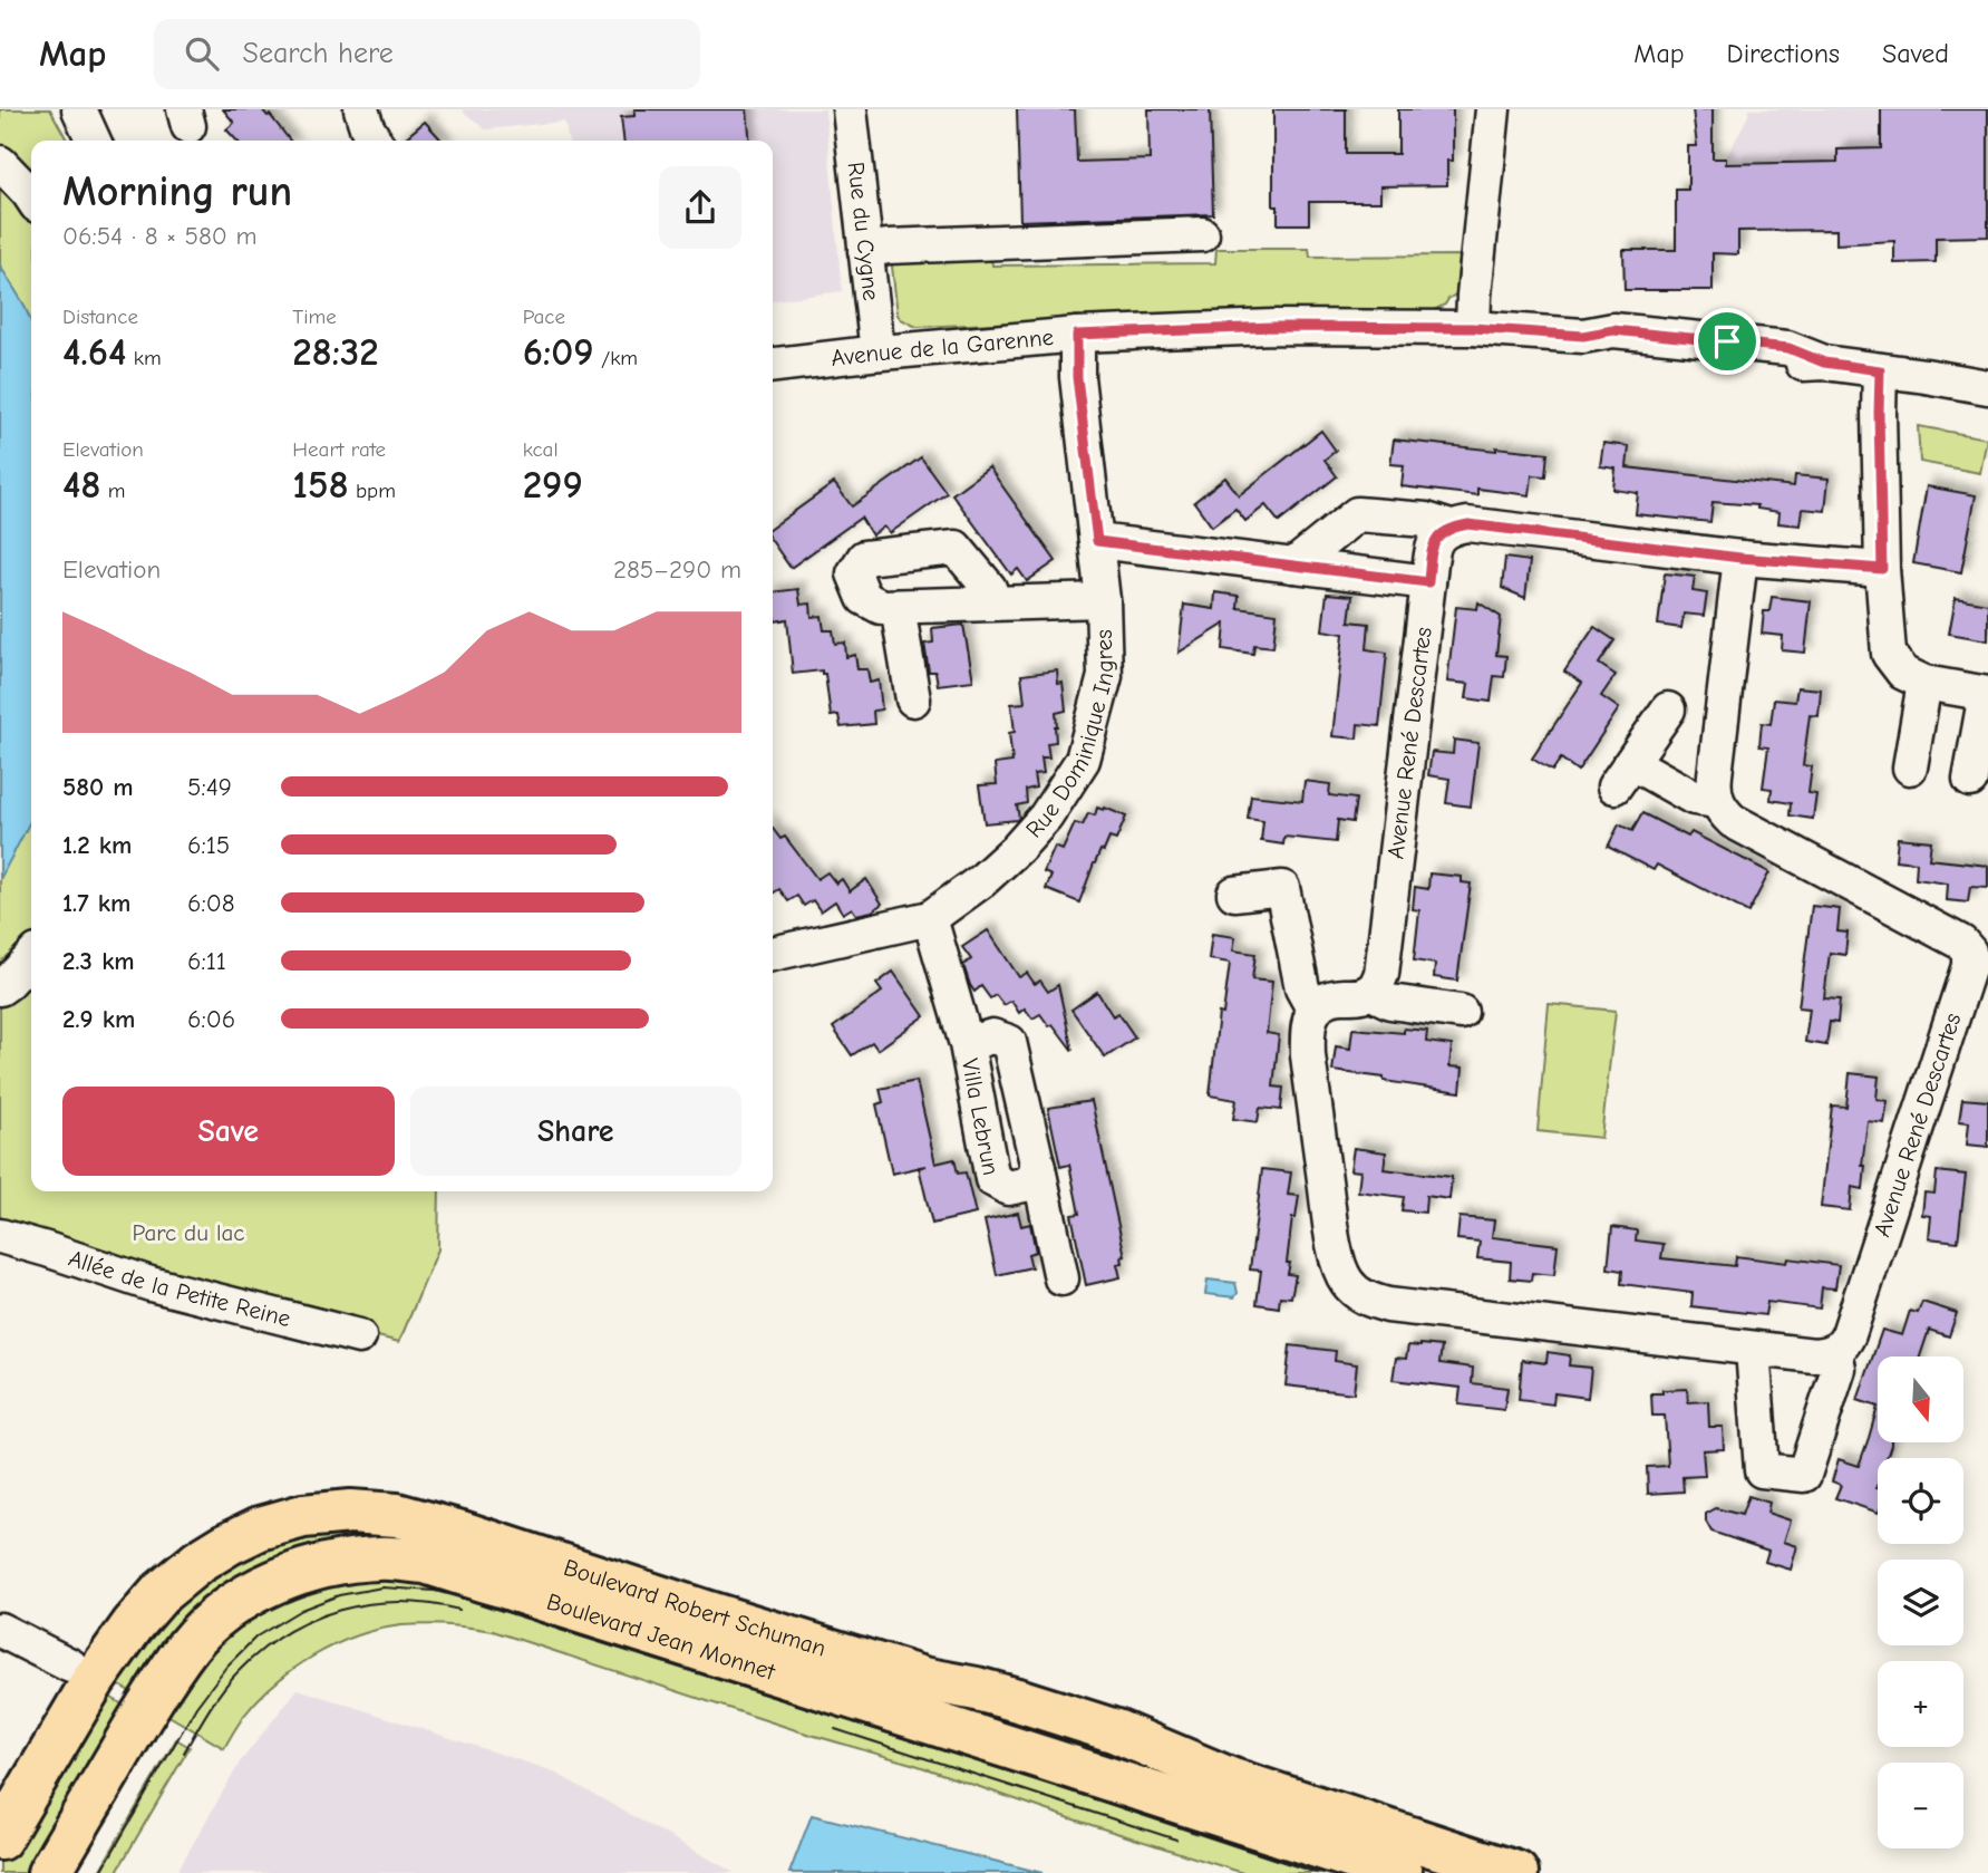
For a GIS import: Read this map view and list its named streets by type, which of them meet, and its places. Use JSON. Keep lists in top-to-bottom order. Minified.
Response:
{"streets":{"main road":["Boulevard Robert Schuman","Boulevard Jean Monnet"],"street":["Rue du Cygne","Avenue de la Garenne","Rue Dominique Ingres","Avenue René Descartes","Villa Lebrun","Allée de la Petite Reine"]},"crossings":[["Rue du Cygne","Avenue de la Garenne"],["Avenue de la Garenne","Rue Dominique Ingres"],["Rue Dominique Ingres","Villa Lebrun"]],"parks":["Parc du lac"],"north":"bottom","page":{"header":"Map","search":"Search here","nav":["Map","Directions","Saved"],"heading":["Morning run","06:54 · 8 × 580 m"],"stats":[["Distance","4.64 km"],["Time","28:32"],["Pace","6:09 /km"],["Elevation","48 m"],["Heart rate","158 bpm"],["kcal","299"]],"chart":["Elevation","285–290 m"],"list":[{"name":"580 m","note":"5:49"},{"name":"1.2 km","note":"6:15"},{"name":"1.7 km","note":"6:08"},{"name":"2.3 km","note":"6:11"},{"name":"2.9 km","note":"6:06"}],"buttons":["Save","Share"],"map_buttons":["+","−"]}}
